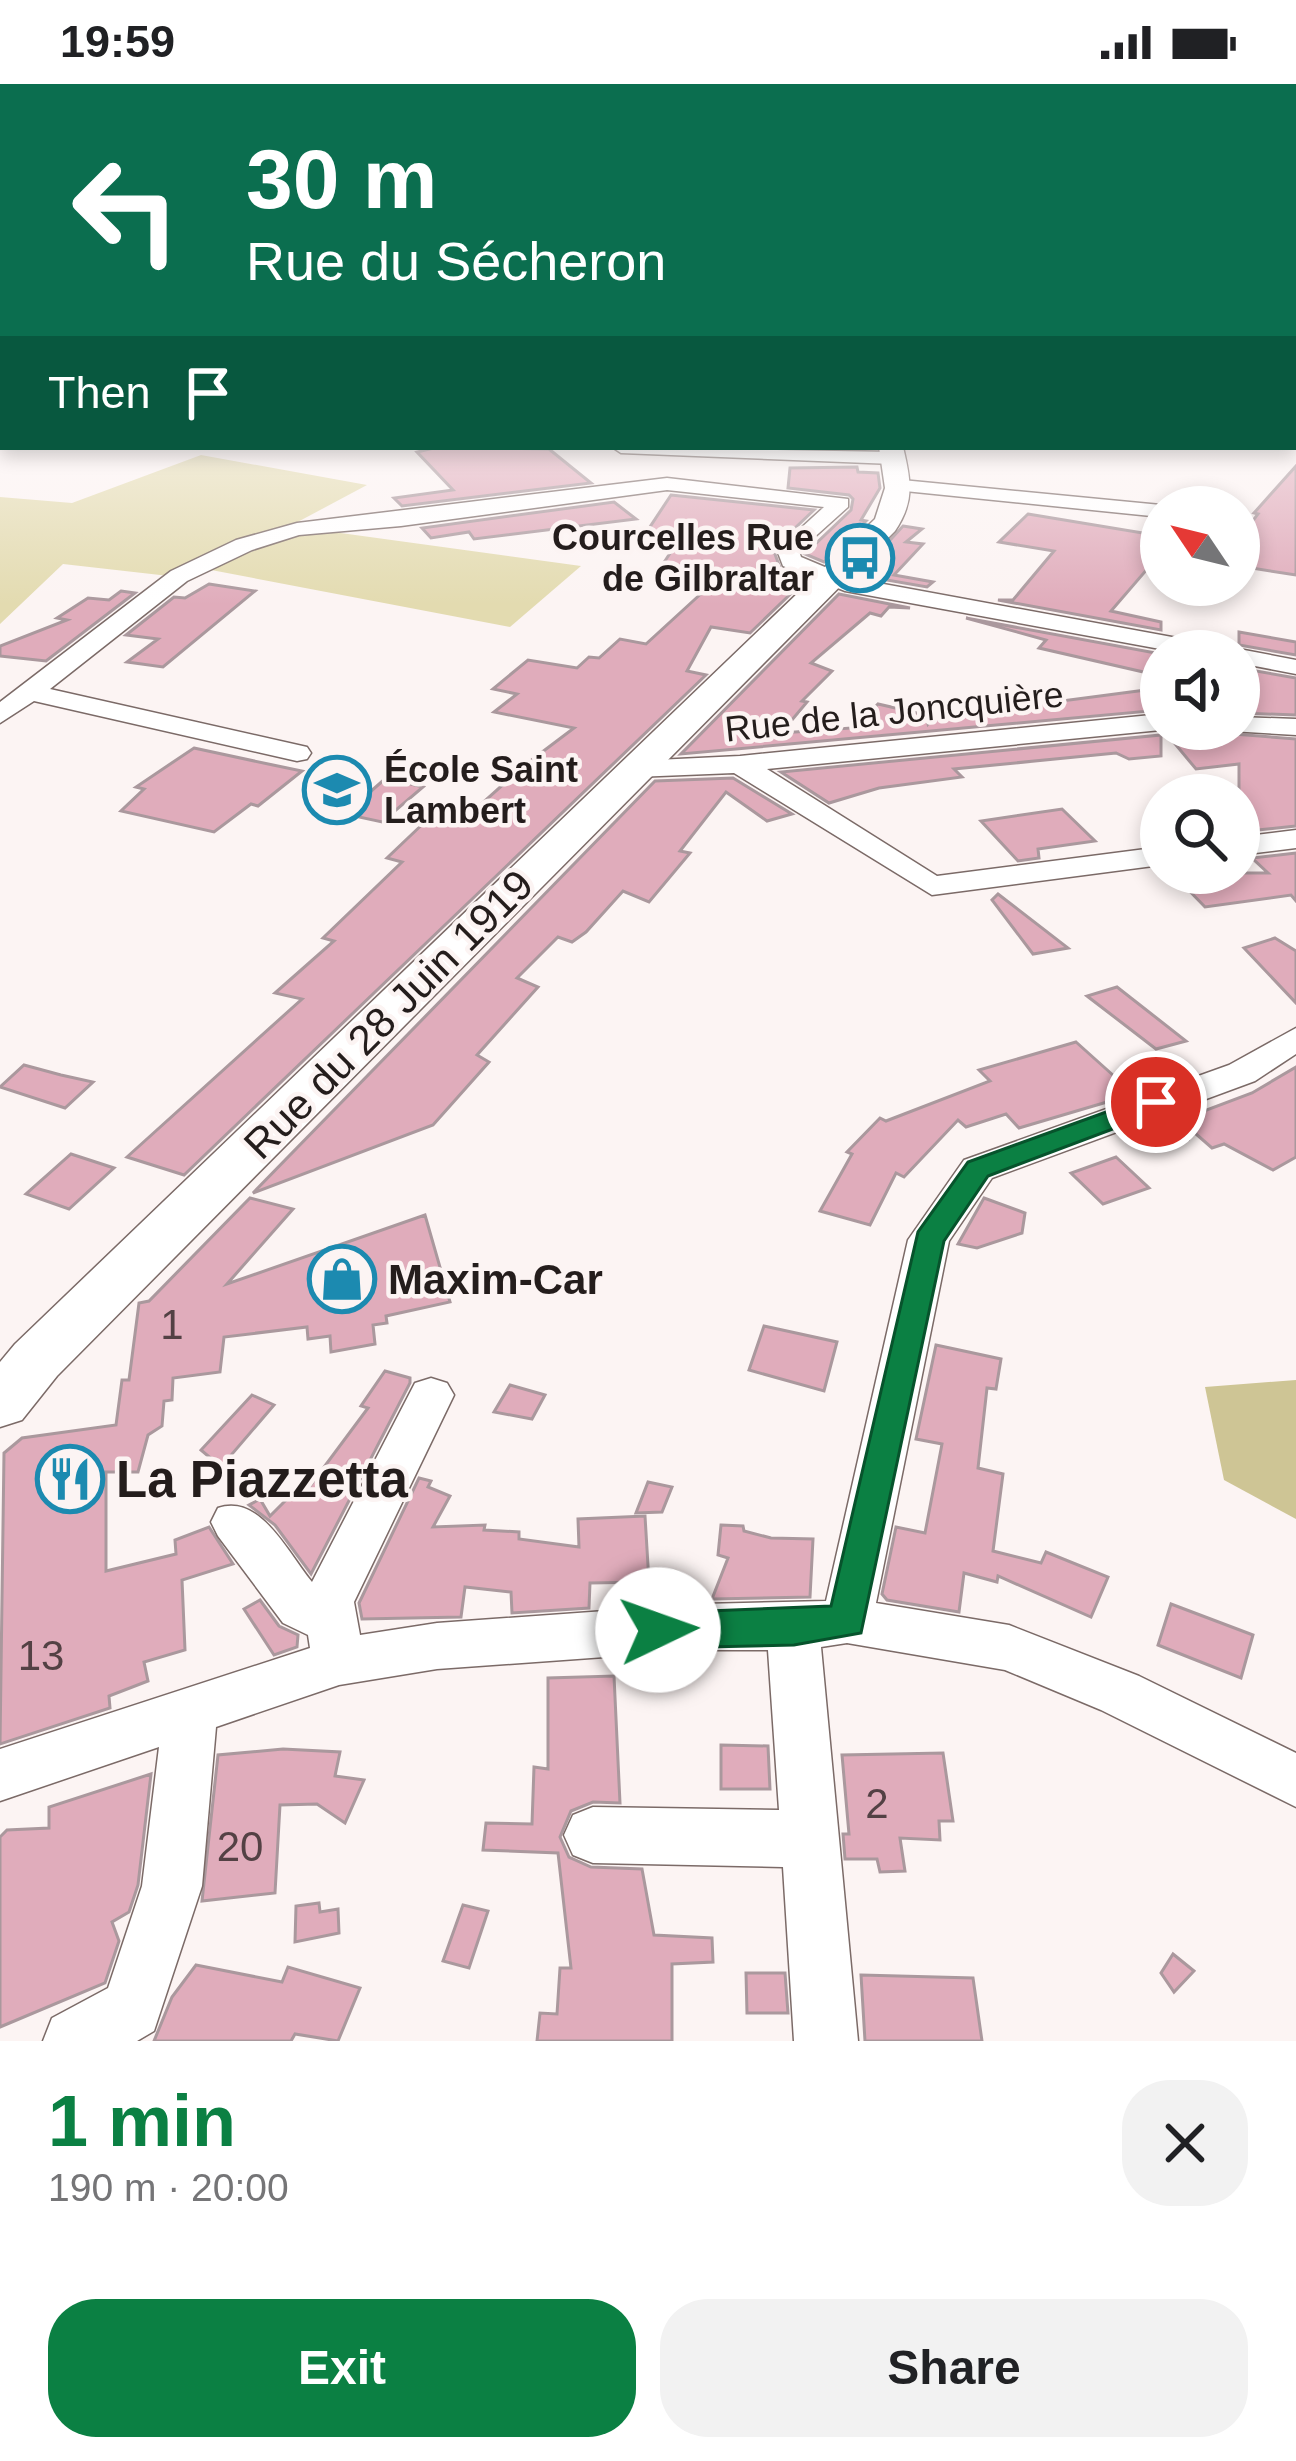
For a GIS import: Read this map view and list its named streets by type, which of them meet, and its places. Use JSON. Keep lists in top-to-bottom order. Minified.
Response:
{"streets":{"main road":["Rue du 28 Juin 1919"],"street":["Rue de la Joncquière"]},"crossings":[["Rue de la Joncquière","Rue du 28 Juin 1919"]],"places":{"bus stop":["Courcelles Rue de Gilbraltar"],"school or university":["École Saint Lambert"],"shop":["Maxim-Car"],"restaurant":["La Piazzetta"]},"house_numbers":["1","13","2","20"],"north":"top left","page":{"status":"19:59","turn":["30 m","Rue du Sécheron"],"then":"Then","heading":["1 min","190 m · 20:00"],"buttons":["Exit","Share"]}}
